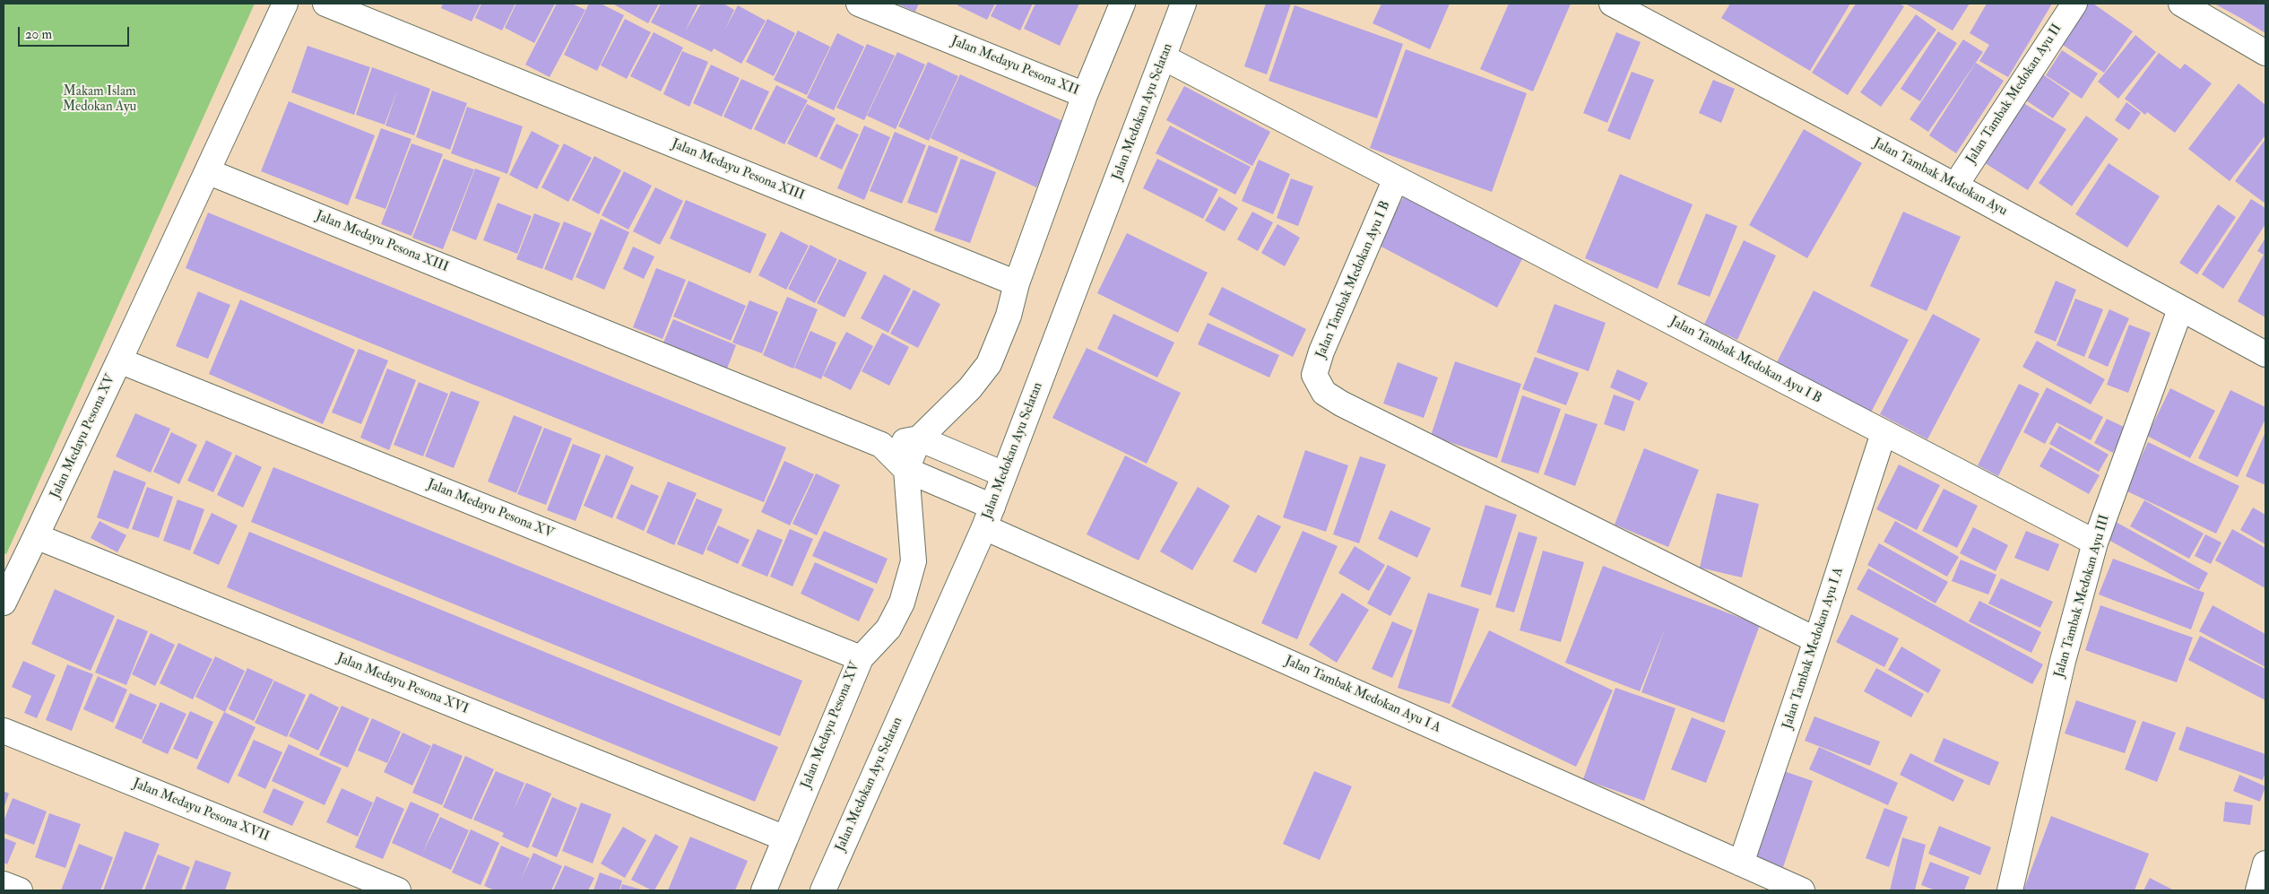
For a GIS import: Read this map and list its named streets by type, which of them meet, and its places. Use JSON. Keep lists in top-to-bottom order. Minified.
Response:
{"streets":{"street":["Jalan Medayu Pesona XII","Jalan Tambak Medokan Ayu II","Jalan Medokan Ayu Selatan","Jalan Medayu Pesona XIII","Jalan Tambak Medokan Ayu","Jalan Tambak Medokan Ayu I B","Jalan Medayu Pesona XV","Jalan Tambak Medokan Ayu III","Jalan Tambak Medokan Ayu I A","Jalan Medayu Pesona XVI","Jalan Medayu Pesona XVII"]},"crossings":[["Jalan Medayu Pesona XII","Jalan Medayu Pesona XIII"],["Jalan Tambak Medokan Ayu II","Jalan Tambak Medokan Ayu"],["Jalan Medokan Ayu Selatan","Jalan Medayu Pesona XIII"],["Jalan Medokan Ayu Selatan","Jalan Tambak Medokan Ayu I B"],["Jalan Medokan Ayu Selatan","Jalan Tambak Medokan Ayu I A"],["Jalan Medayu Pesona XIII","Jalan Tambak Medokan Ayu I A"],["Jalan Tambak Medokan Ayu","Jalan Tambak Medokan Ayu III"],["Jalan Tambak Medokan Ayu I B","Jalan Tambak Medokan Ayu III"],["Jalan Tambak Medokan Ayu I B","Jalan Tambak Medokan Ayu I A"],["Jalan Medayu Pesona XV","Jalan Medayu Pesona XVI"]],"parks":["Makam Islam Medokan Ayu"],"scale_bar":"20 m"}
